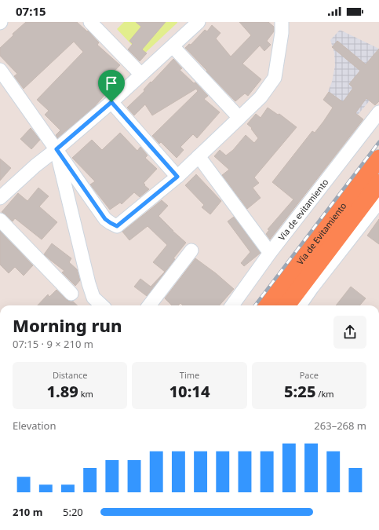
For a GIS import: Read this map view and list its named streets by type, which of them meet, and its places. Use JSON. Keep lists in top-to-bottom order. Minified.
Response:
{"streets":{"highway":["Vía de Evitamiento"],"street":["Via de evitamiento"]},"page":{"status":"07:15","heading":["Morning run","07:15 · 9 × 210 m"],"stats":[["Distance","1.89 km"],["Time","10:14"],["Pace","5:25 /km"]],"chart":["Elevation","263–268 m"],"list":[{"name":"210 m","note":"5:20"}]}}
